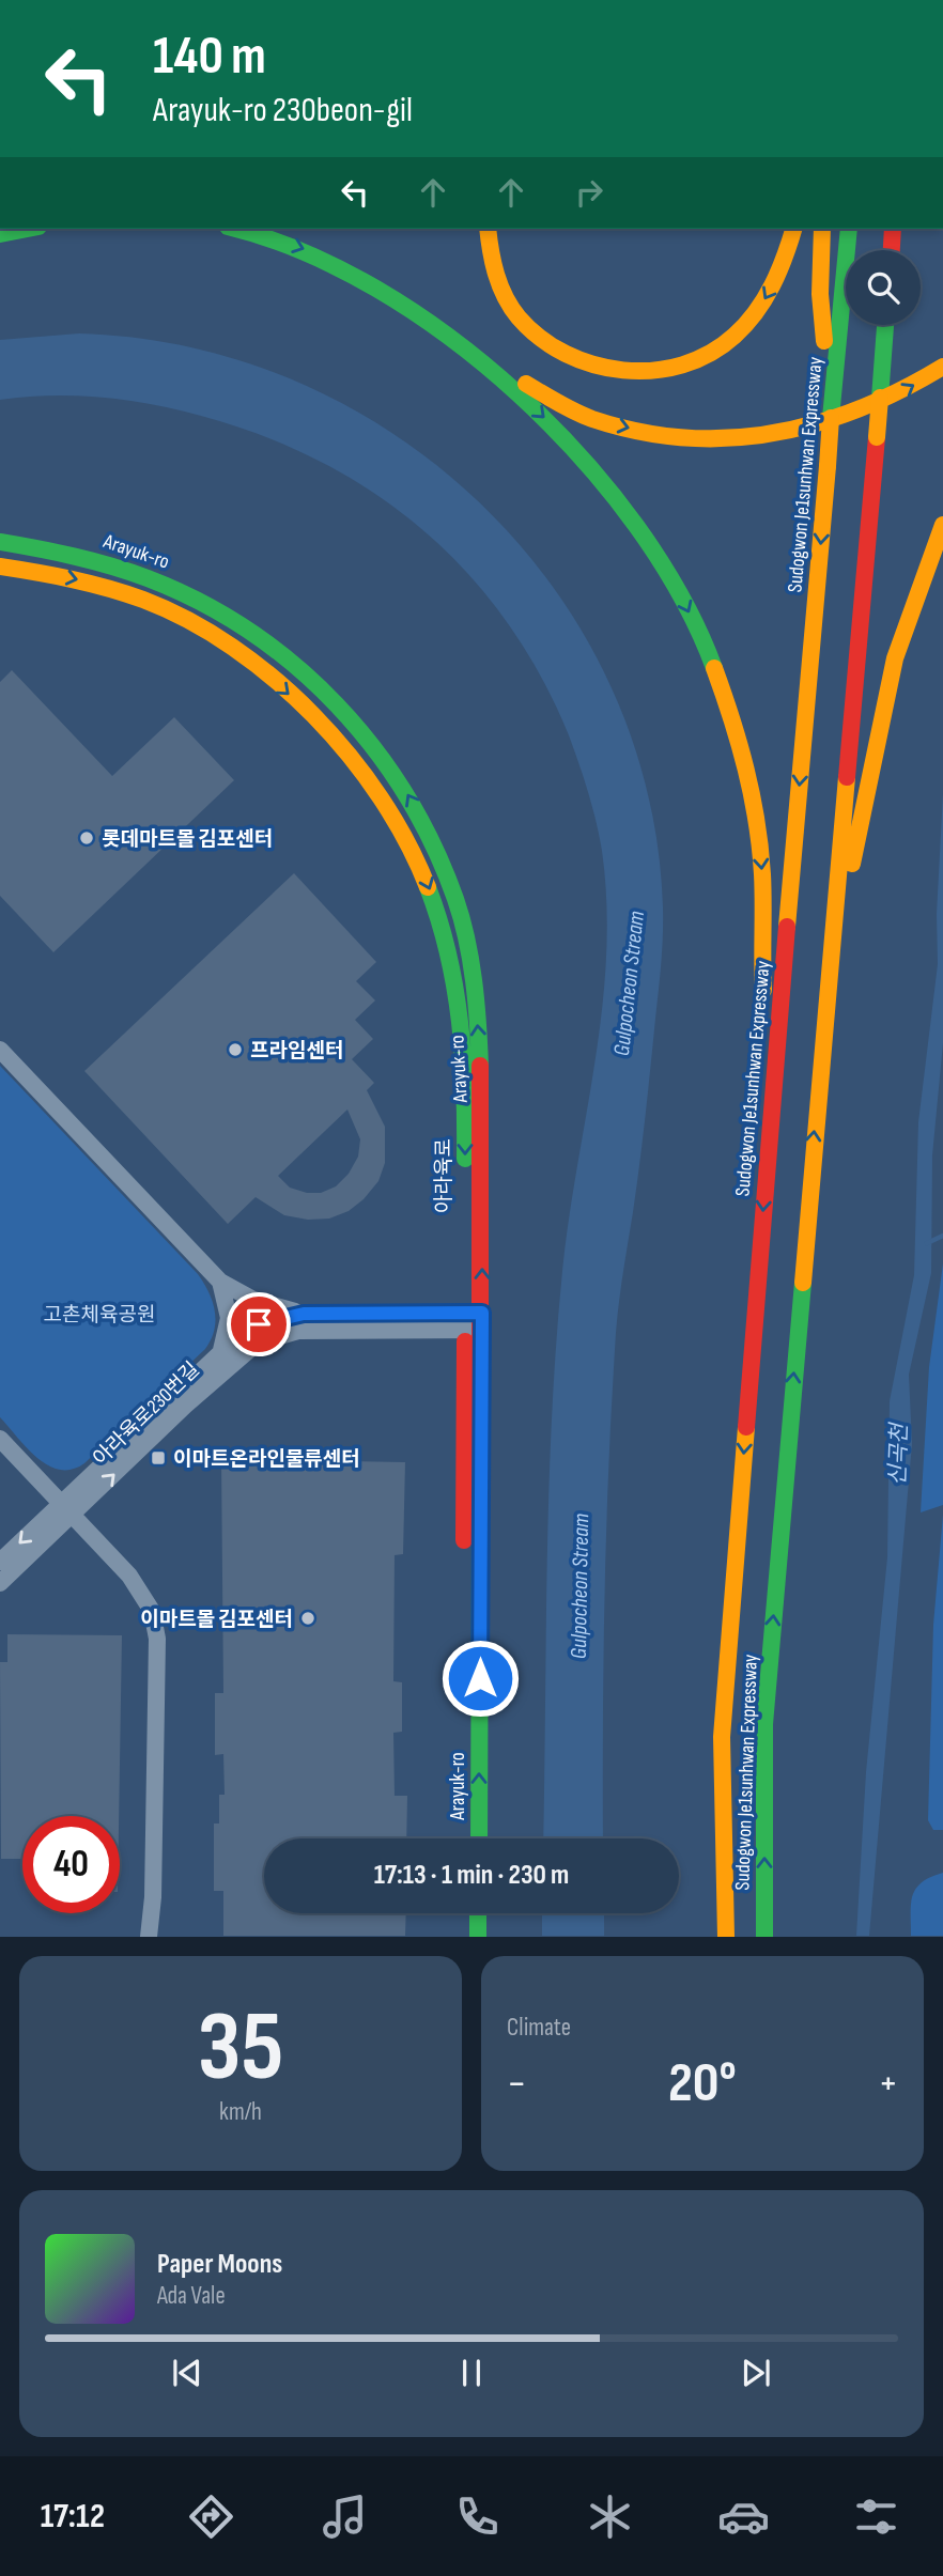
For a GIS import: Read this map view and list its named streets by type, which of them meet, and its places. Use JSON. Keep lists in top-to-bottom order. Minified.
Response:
{"streets":{"main road":["Sudogwon Je1sunhwan Expressway","Arayuk-ro","아라육로"],"street":["아라육로230번길"]},"crossings":[["Arayuk-ro","아라육로"],["Arayuk-ro","아라육로230번길"],["아라육로","아라육로230번길"]],"one_way":["Arayuk-ro","아라육로"],"water":["Gulpocheon Stream","신곡천"],"parks":["고촌체육공원"],"places":{"other":["롯데마트몰 김포센터","프라임센터","이마트몰 김포센터"],"transit":["이마트온라인물류센터"]},"page":{"turn":["140 m","Arayuk-ro 230beon-gil"],"limit":"40","trip":"17:13 · 1 min · 230 m","tile":[["35","km/h"],"Climate"],"heat":["−","20°","+"],"song":["Paper Moons","Ada Vale"],"tabs":"17:12"}}
